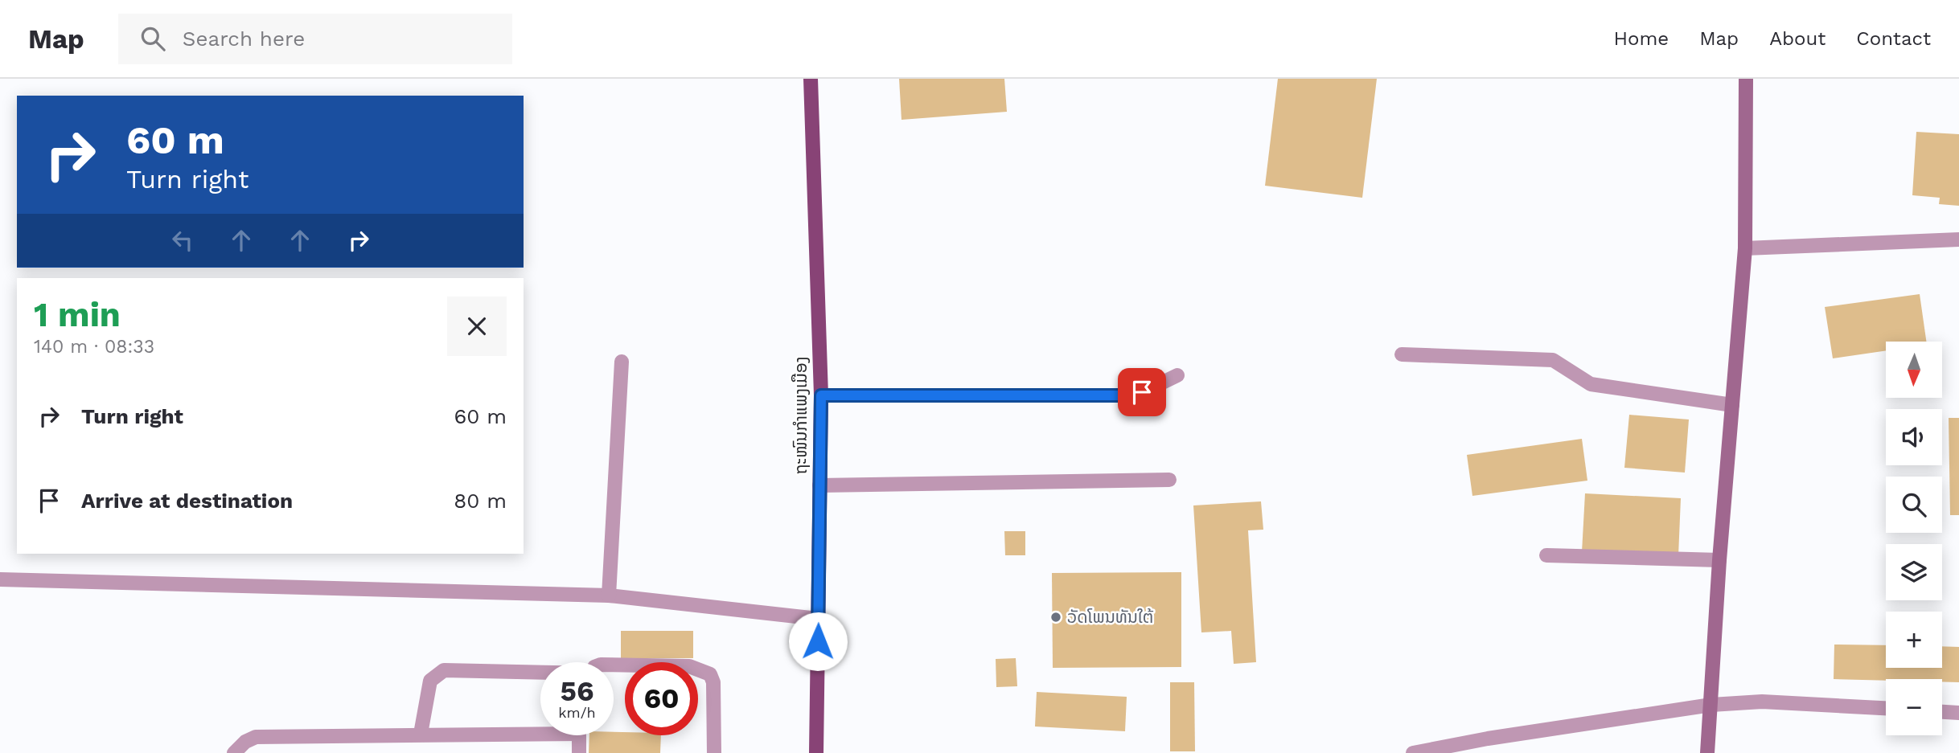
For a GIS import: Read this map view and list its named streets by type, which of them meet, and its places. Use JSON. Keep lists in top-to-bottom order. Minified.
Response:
{"streets":{"main road":["ຖະໜົນກຳແພງເມືອງ"]},"places":["ວັດໂພນທັນໃຕ້"],"north":"bottom","page":{"header":"Map","search":"Search here","nav":["Home","Map","About","Contact"],"turn":["60 m","Turn right"],"heading":["1 min","140 m · 08:33"],"map_buttons":["+","−"],"list":[{"name":"Turn right","value":"60 m"},{"name":"Arrive at destination","value":"80 m"}],"speed":"56 km/h","limit":"60"}}
